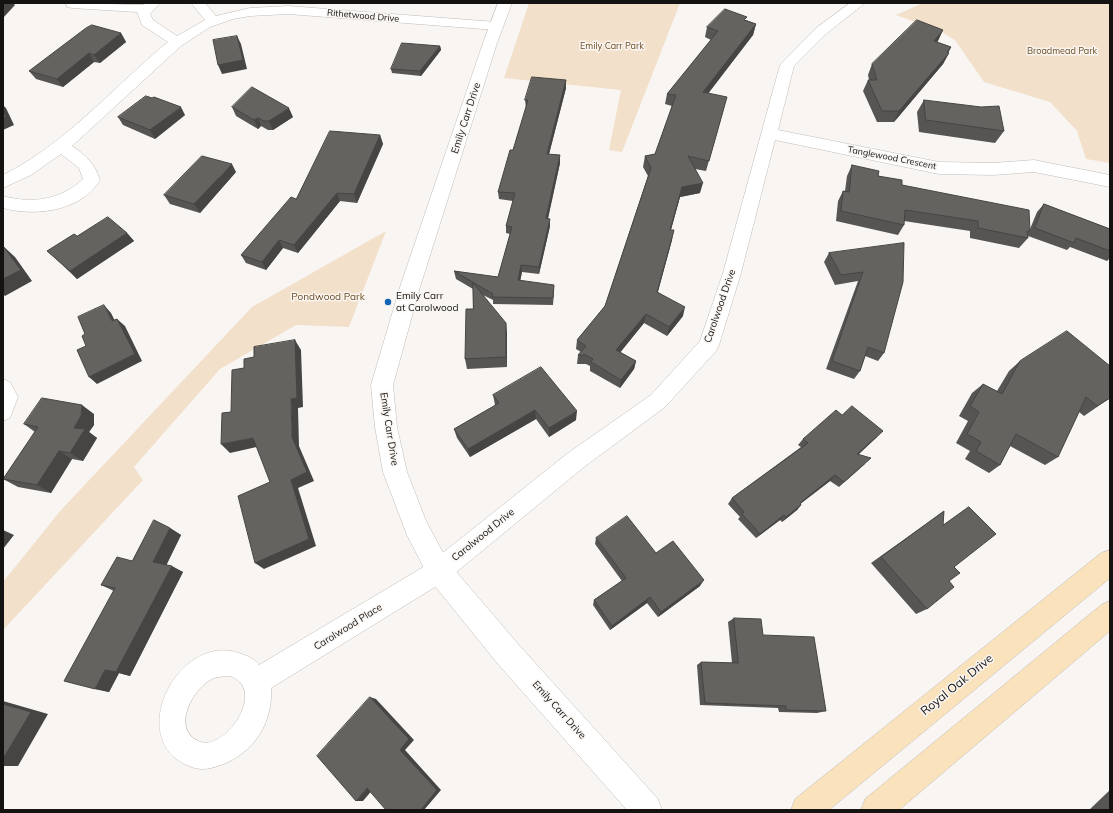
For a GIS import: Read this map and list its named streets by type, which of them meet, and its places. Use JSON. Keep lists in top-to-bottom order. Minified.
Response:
{"streets":{"main road":["Royal Oak Drive"],"street":["Rithetwood Drive","Emily Carr Drive","Tanglewood Crescent","Carolwood Drive","Carolwood Place"]},"crossings":[["Rithetwood Drive","Emily Carr Drive"],["Emily Carr Drive","Carolwood Drive"],["Emily Carr Drive","Carolwood Place"],["Tanglewood Crescent","Carolwood Drive"],["Carolwood Drive","Carolwood Place"]],"parks":["Emily Carr Park","Broadmead Park","Pondwood Park"],"places":["Emily Carr at Carolwood"]}
